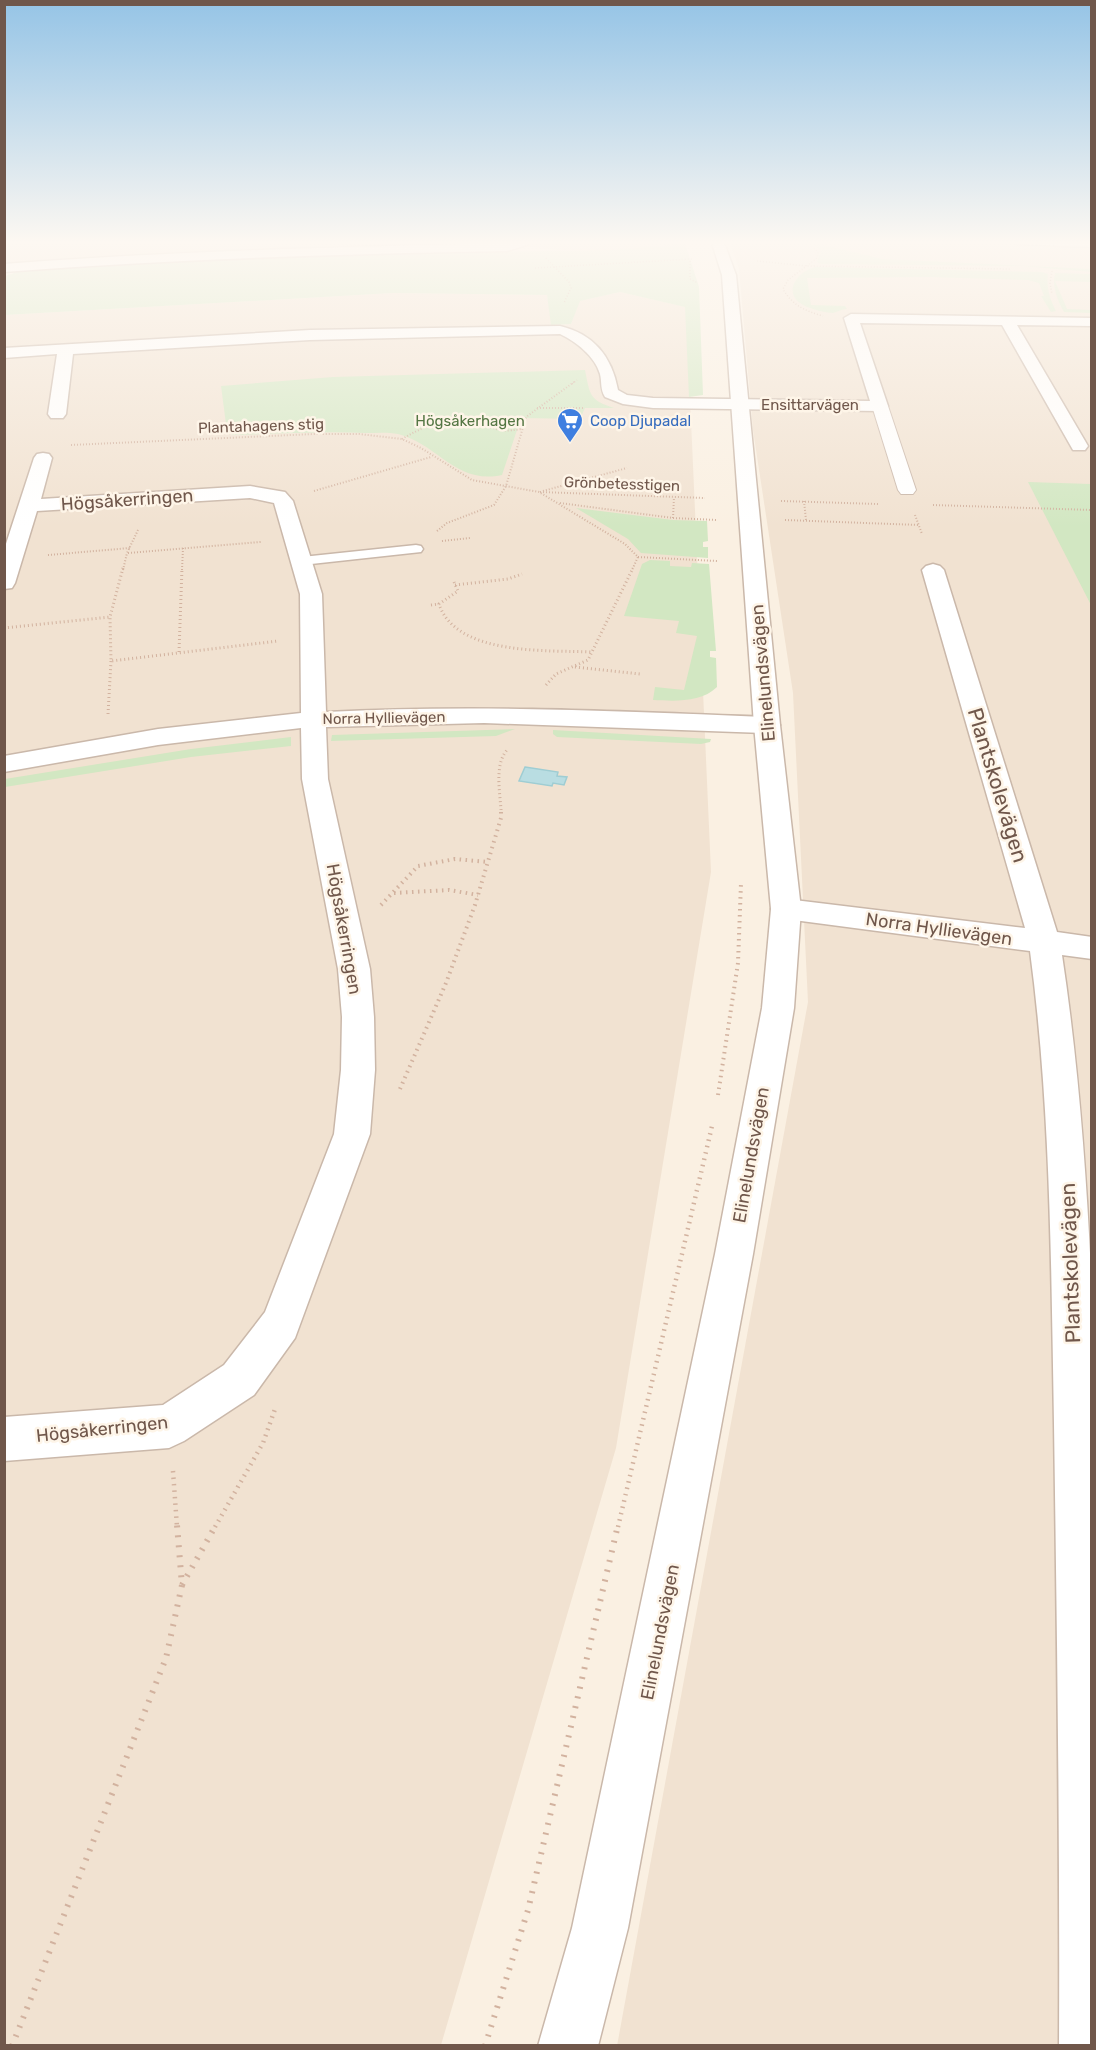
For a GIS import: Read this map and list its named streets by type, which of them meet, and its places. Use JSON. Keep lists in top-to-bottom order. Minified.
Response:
{"streets":{"street":["Ensittarvägen","Högsåkerringen","Elinelundsvägen","Norra Hyllievägen","Plantskolevägen"],"path":["Plantahagens stig","Grönbetesstigen"]},"crossings":[["Ensittarvägen","Elinelundsvägen"],["Plantahagens stig","Grönbetesstigen"],["Högsåkerringen","Norra Hyllievägen"],["Elinelundsvägen","Norra Hyllievägen"],["Norra Hyllievägen","Plantskolevägen"]],"parks":["Högsåkerhagen"],"places":{"supermarket":["Coop Djupadal"]}}
